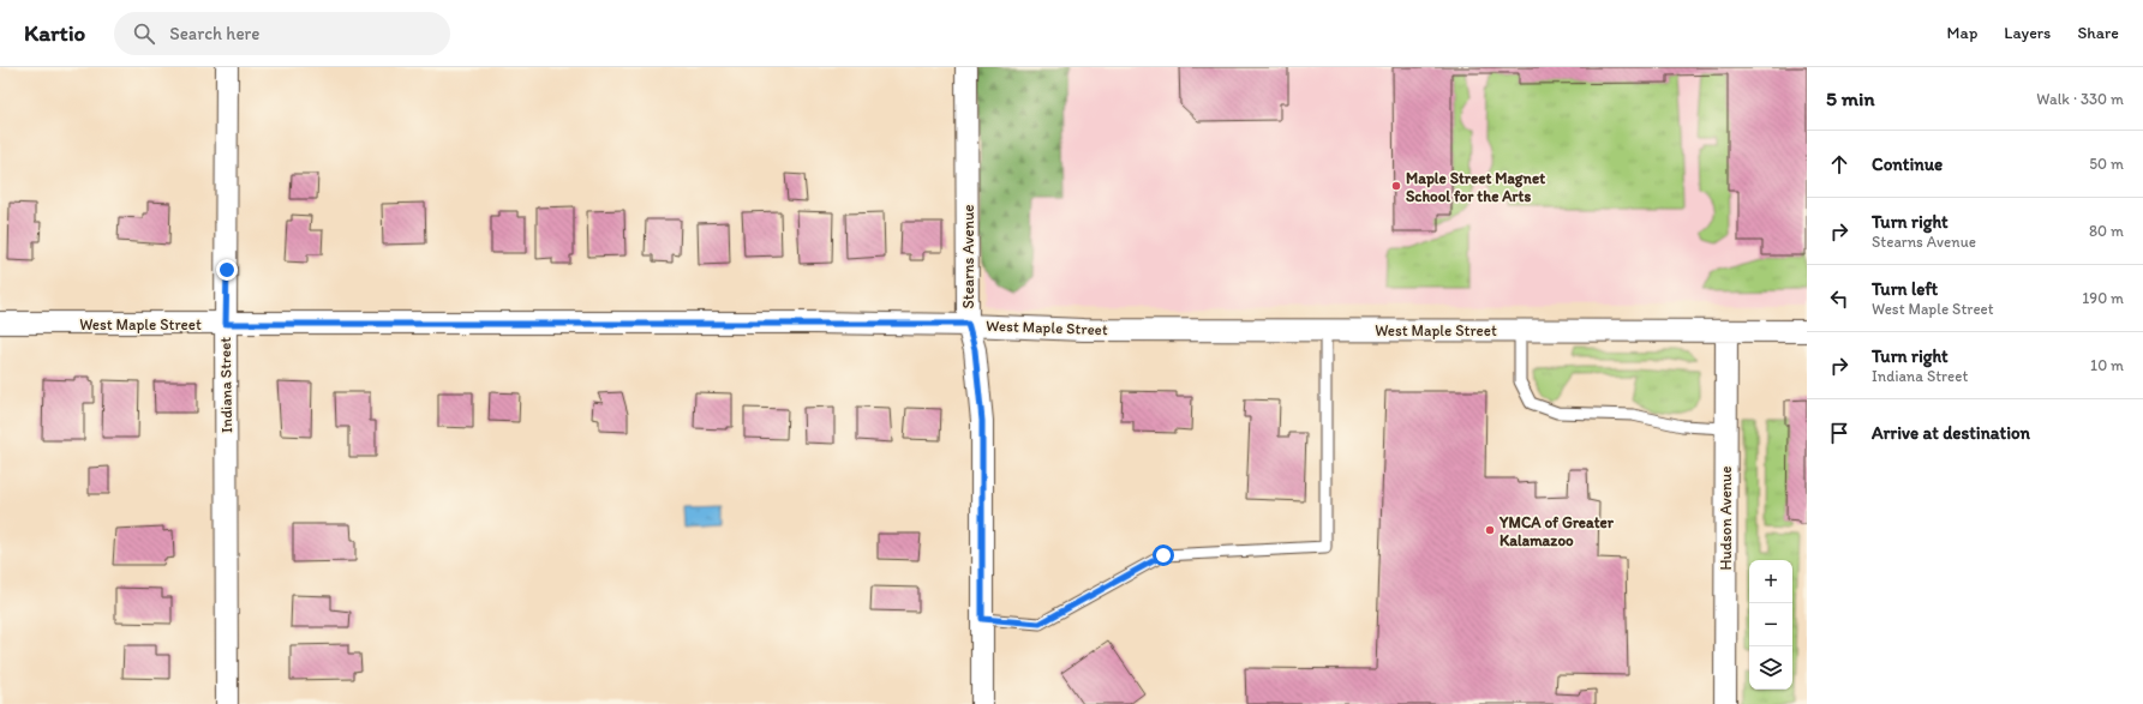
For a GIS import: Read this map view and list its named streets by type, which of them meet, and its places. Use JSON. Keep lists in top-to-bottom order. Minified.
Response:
{"streets":{"street":["Stearns Avenue","West Maple Street","Indiana Street","Hudson Avenue"]},"crossings":[["Stearns Avenue","West Maple Street"],["West Maple Street","Indiana Street"],["West Maple Street","Hudson Avenue"]],"places":["Maple Street Magnet School for the Arts","YMCA of Greater Kalamazoo"],"page":{"header":"Kartio","search":"Search here","nav":["Map","Layers","Share"],"heading":["5 min","Walk · 330 m"],"list":[["Continue","50 m"],["Turn right","Stearns Avenue","80 m"],["Turn left","West Maple Street","190 m"],["Turn right","Indiana Street","10 m"],"Arrive at destination"],"map_buttons":["+","−"]}}
